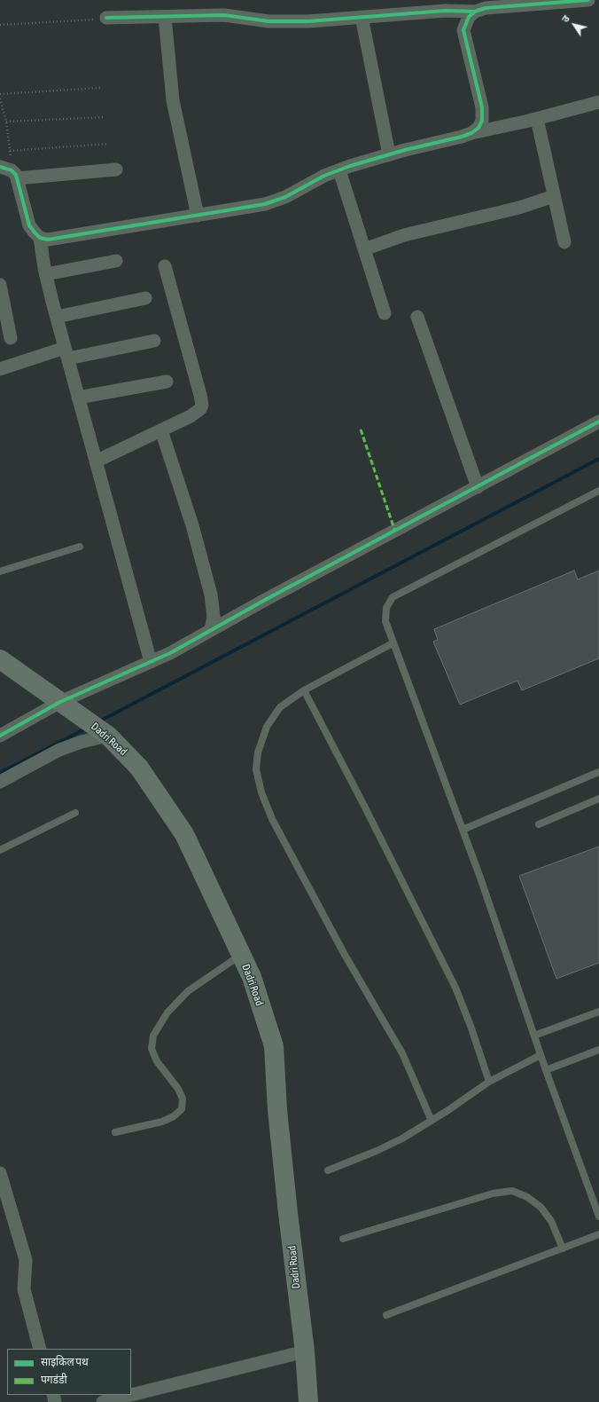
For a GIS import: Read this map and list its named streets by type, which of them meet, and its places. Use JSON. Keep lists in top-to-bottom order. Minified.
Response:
{"streets":{"main road":["Dadri Road"]},"legend":["साइकिल पथ","पगडंडी"],"north":"top left"}
